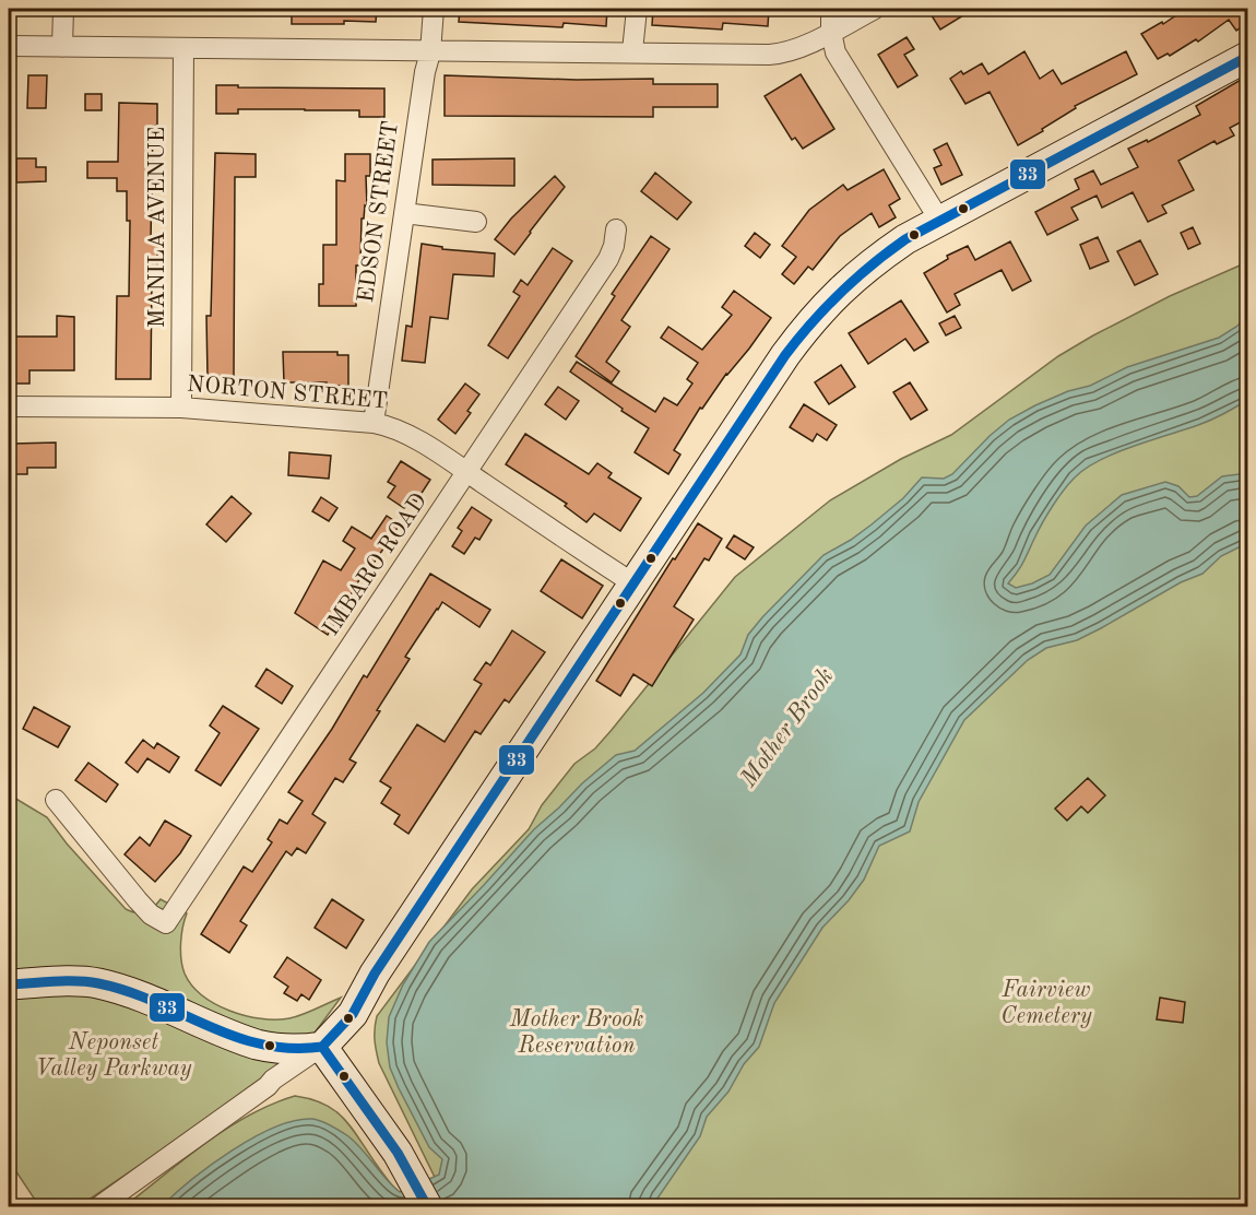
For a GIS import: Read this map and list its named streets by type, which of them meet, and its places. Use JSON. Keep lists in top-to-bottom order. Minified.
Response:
{"streets":{"street":["EDSON STREET","MANILA AVENUE","NORTON STREET","IMBARO ROAD"]},"crossings":[["EDSON STREET","NORTON STREET"],["MANILA AVENUE","NORTON STREET"],["NORTON STREET","IMBARO ROAD"]],"water":["Mother Brook"],"parks":["Fairview Cemetery","Mother Brook Reservation","Neponset Valley Parkway"],"lines":["transit line 33"]}
